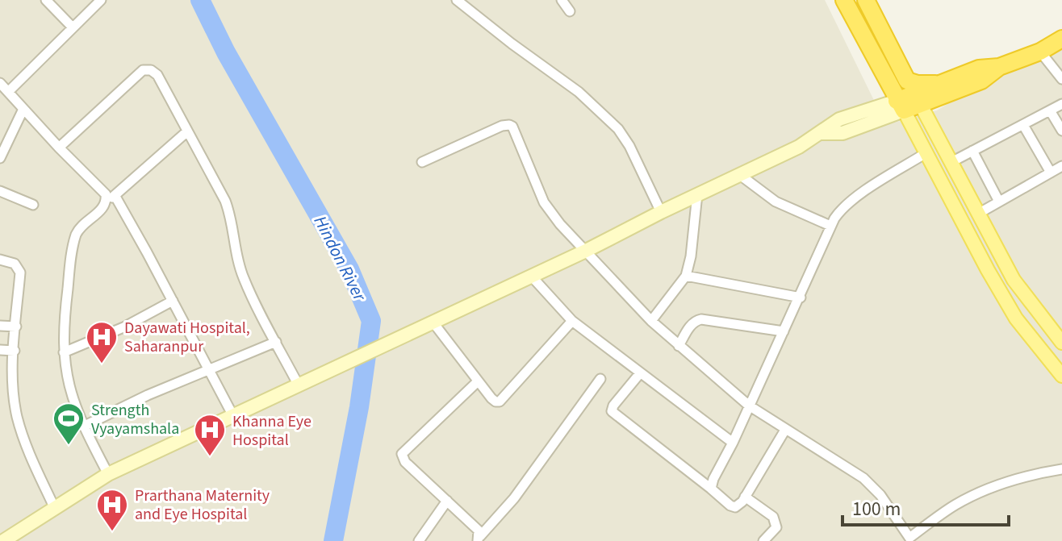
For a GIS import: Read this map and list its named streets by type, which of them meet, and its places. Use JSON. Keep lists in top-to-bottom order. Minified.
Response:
{"water":["Hindon River"],"places":{"hospital":["Dayawati Hospital, Saharanpur","Khanna Eye Hospital","Prarthana Maternity and Eye Hospital"],"sports":["Strength Vyayamshala"]},"scale_bar":"100 m"}
